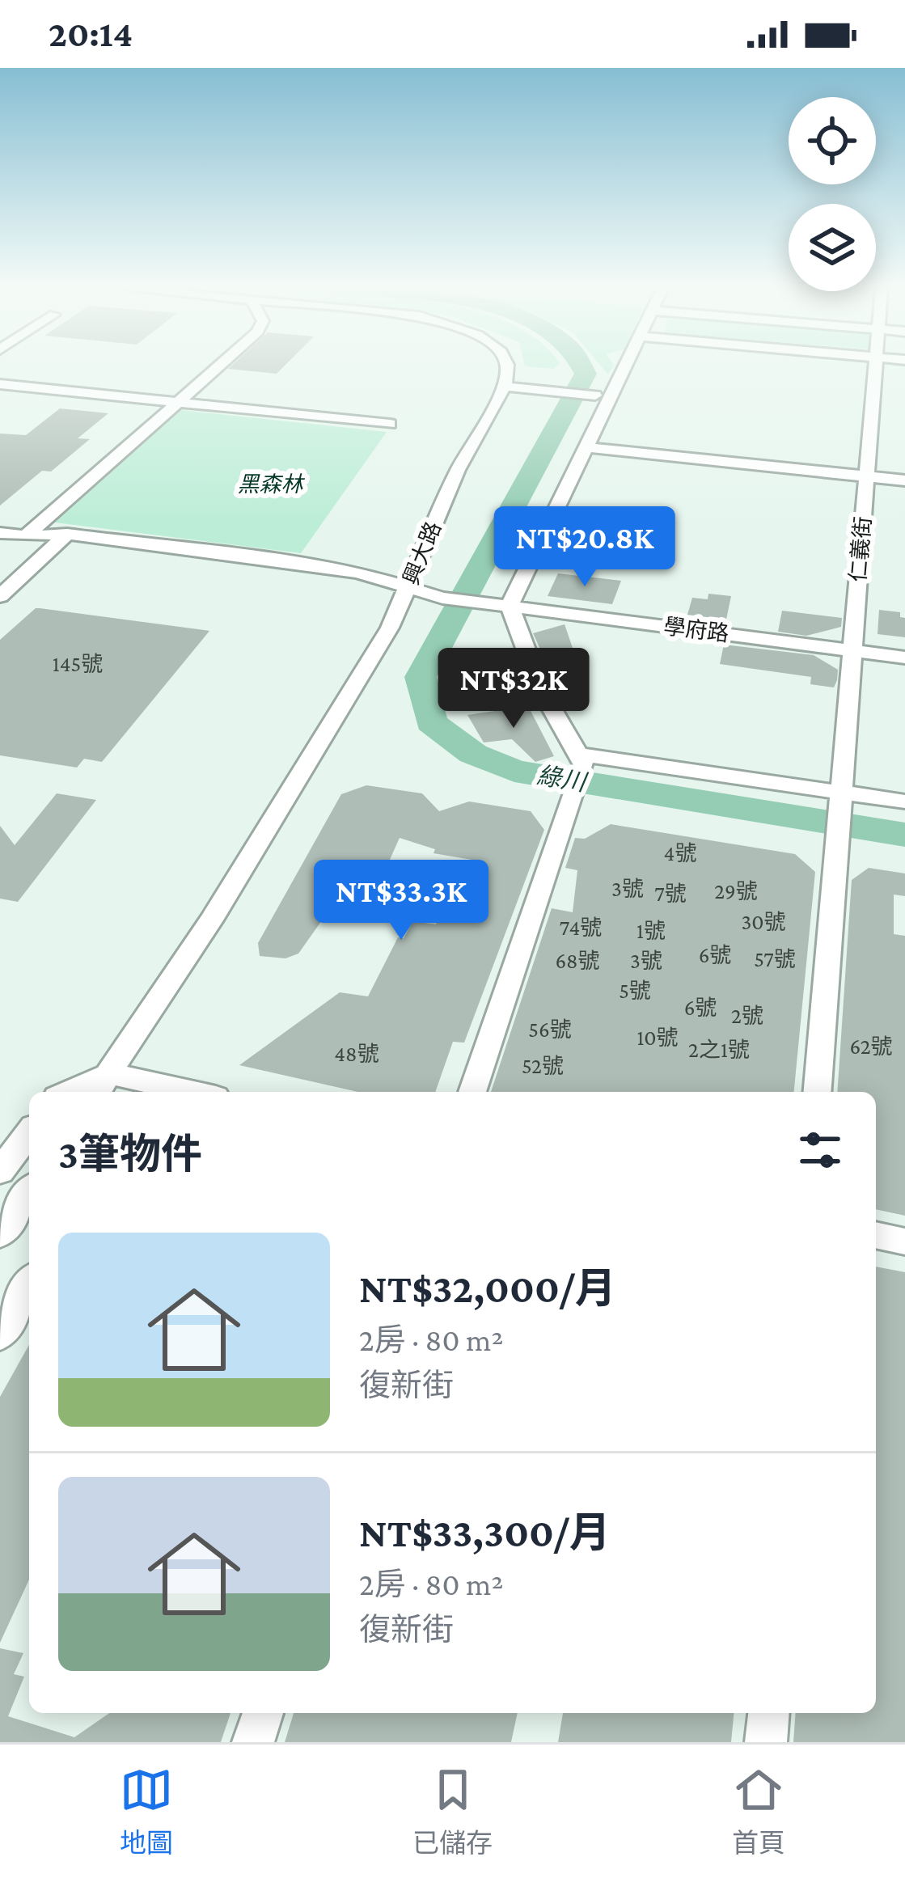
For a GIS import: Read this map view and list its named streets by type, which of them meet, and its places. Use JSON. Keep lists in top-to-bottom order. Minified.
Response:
{"streets":{"street":["仁義街","興大路","學府路"]},"crossings":[["仁義街","學府路"],["興大路","學府路"]],"water":["綠川"],"parks":["黑森林"],"house_numbers":["145號","4號","3號","29號","7號","30號","74號","1號","6號","57號","68號","3號","5號","6號","2號","56號","10號","62號","2之1號","48號","52號"],"page":{"status":"20:14","price":["NT$20.8K","NT$32K","NT$33.3K"],"heading":"3筆物件","list":[{"name":"NT$32,000/月","note":"2房 · 80 m² · 復新街"},{"name":"NT$33,300/月","note":"2房 · 80 m² · 復新街"}],"tabs":["地圖","已儲存","首頁"]}}
